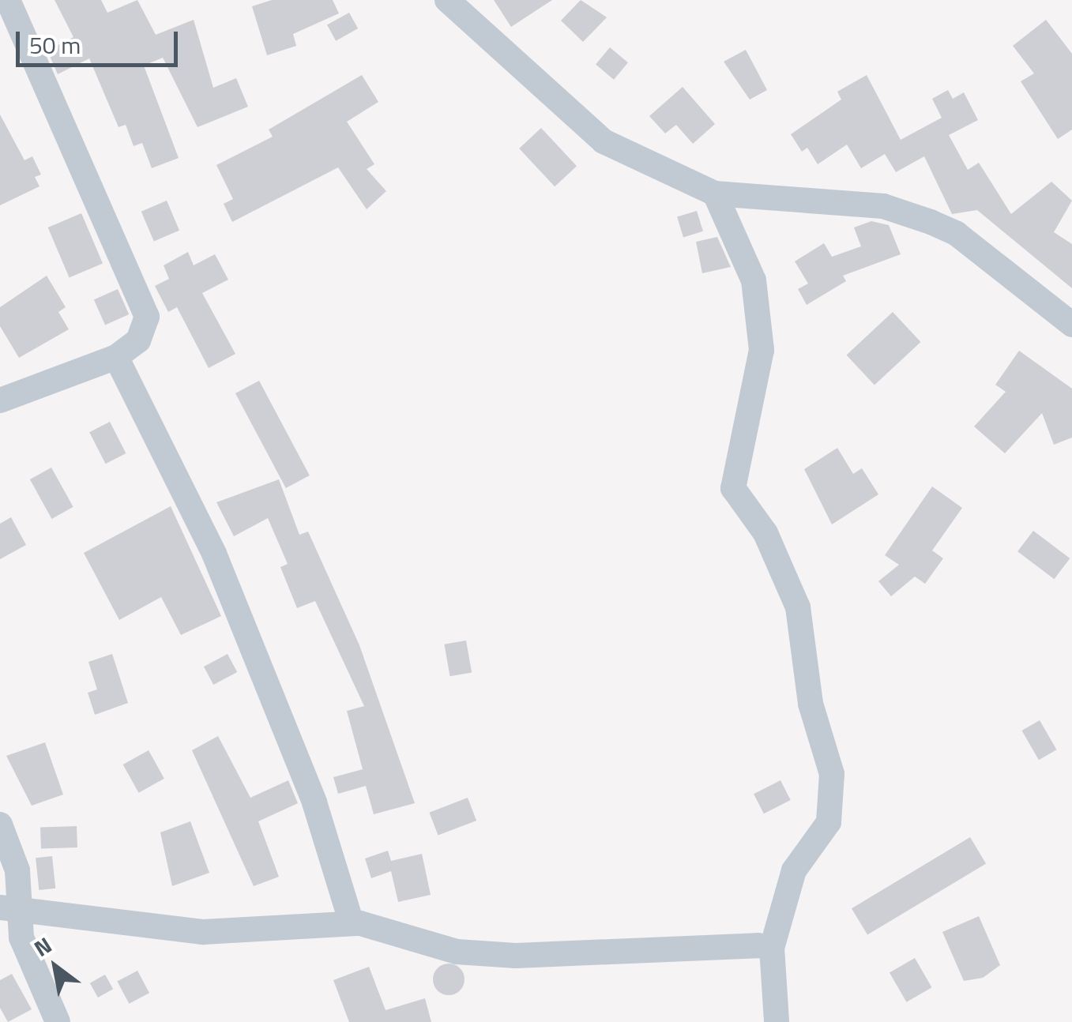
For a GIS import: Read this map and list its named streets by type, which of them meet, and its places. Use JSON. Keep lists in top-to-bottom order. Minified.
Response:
{"scale_bar":"50 m","north":"top left"}
